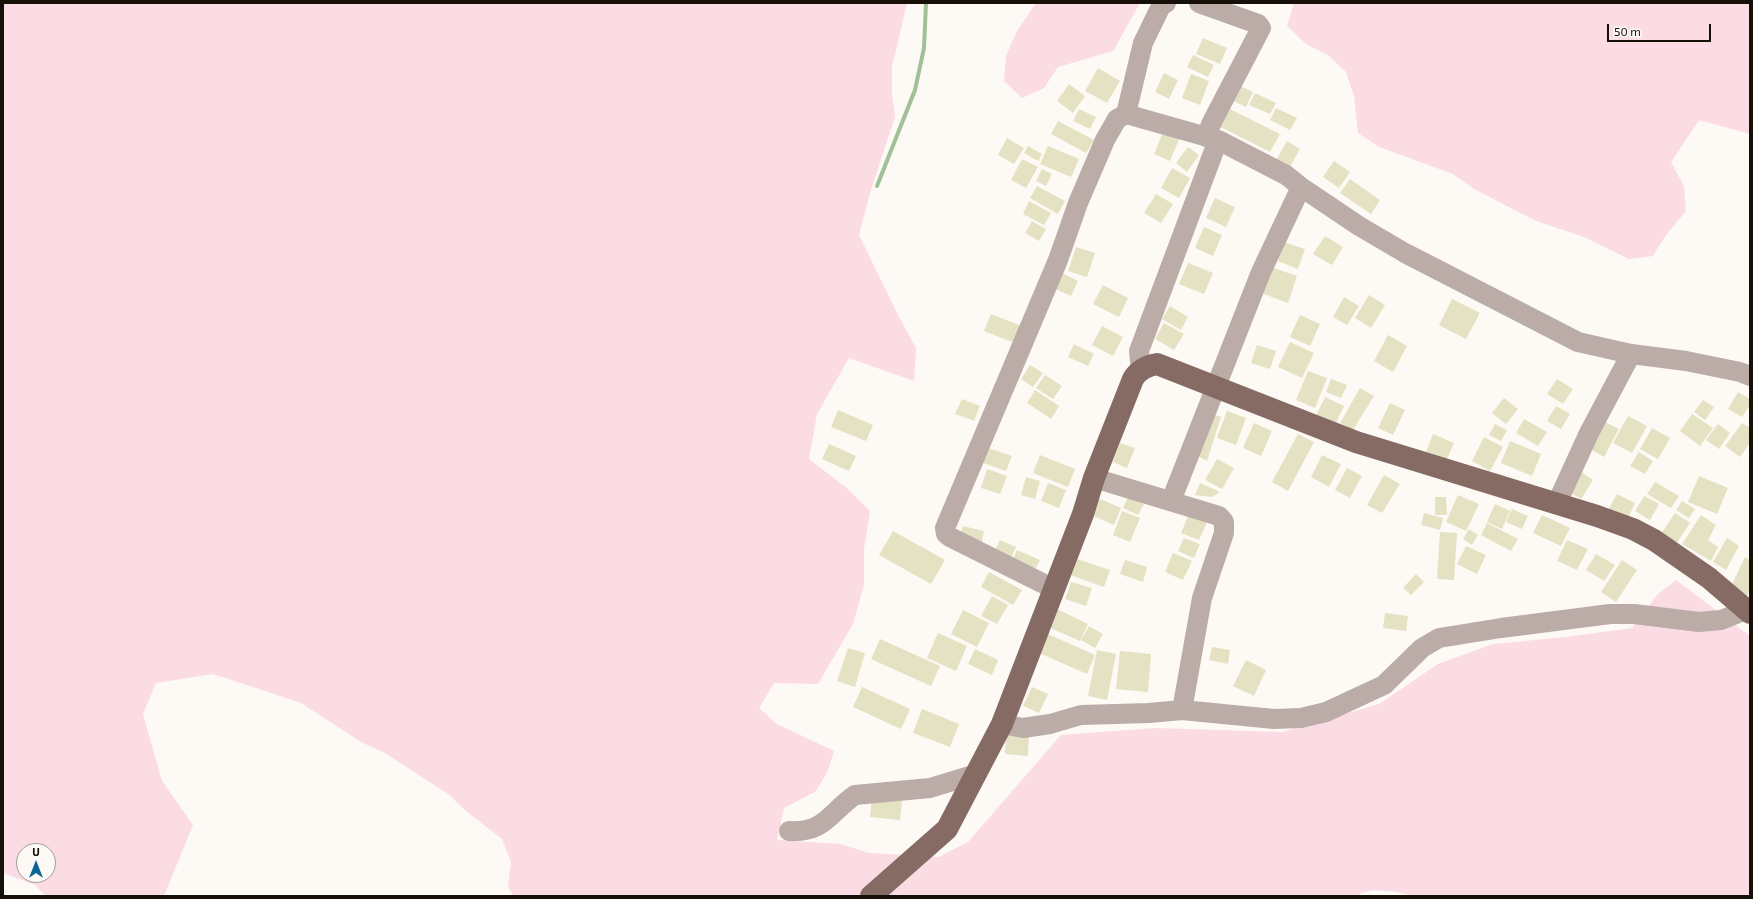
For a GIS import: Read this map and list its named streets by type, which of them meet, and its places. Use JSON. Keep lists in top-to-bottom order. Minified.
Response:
{"scale_bar":"50 m","north":"top"}
